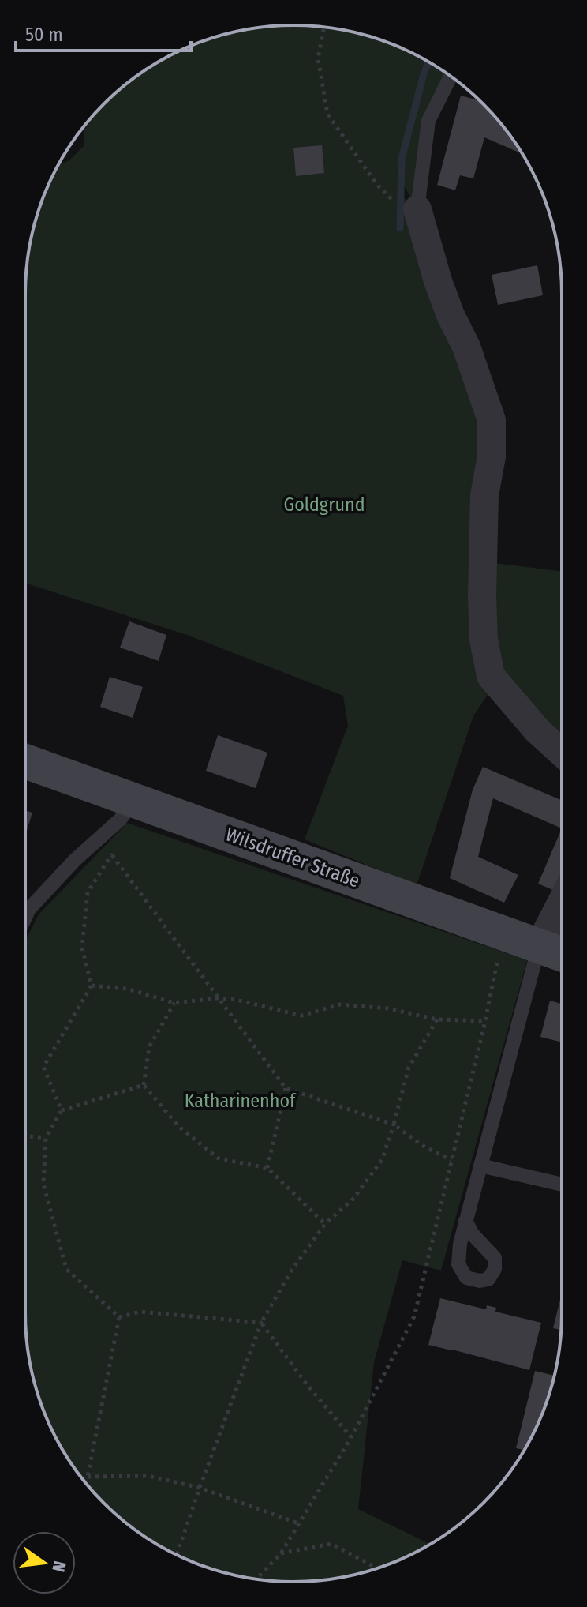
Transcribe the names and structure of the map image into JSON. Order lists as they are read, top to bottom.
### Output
{
  "streets": {
    "main road": ["Wilsdruffer Straße"]
  },
  "parks": ["Goldgrund", "Katharinenhof"],
  "scale_bar": "50 m",
  "north": "right"
}
